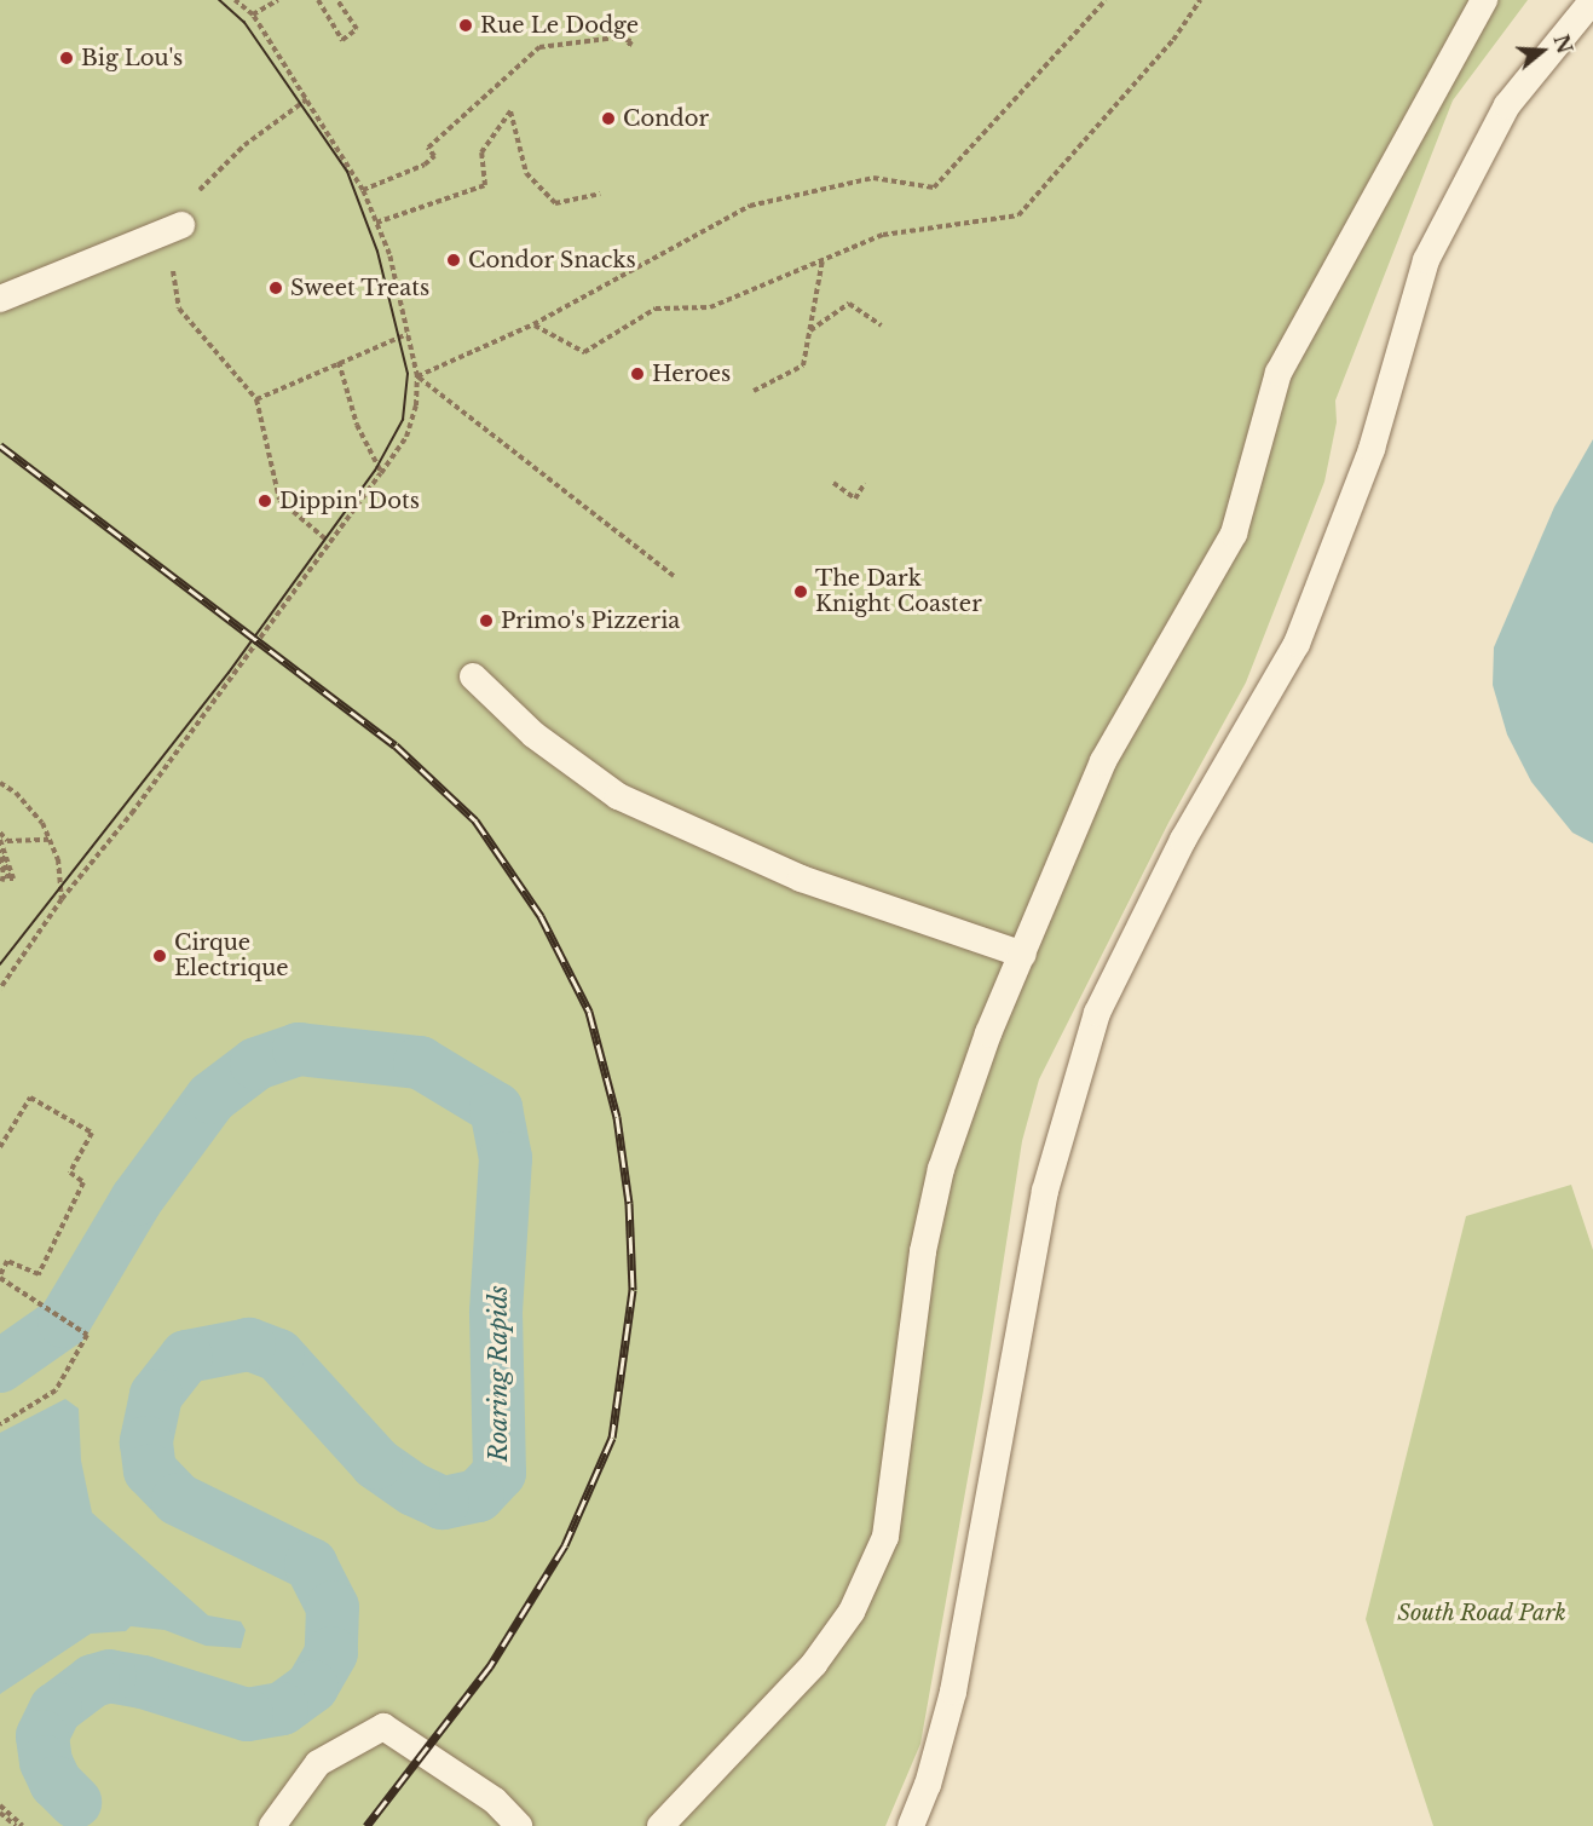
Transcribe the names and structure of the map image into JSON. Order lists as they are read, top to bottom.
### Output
{
  "water": ["Roaring Rapids"],
  "parks": ["South Road Park"],
  "places": [
    "Rue Le Dodge",
    "Big Lou's",
    "Condor",
    "Condor Snacks",
    "Sweet Treats",
    "Heroes",
    "Dippin' Dots",
    "The Dark Knight Coaster",
    "Primo's Pizzeria",
    "Cirque Electrique"
  ],
  "north": "right"
}
